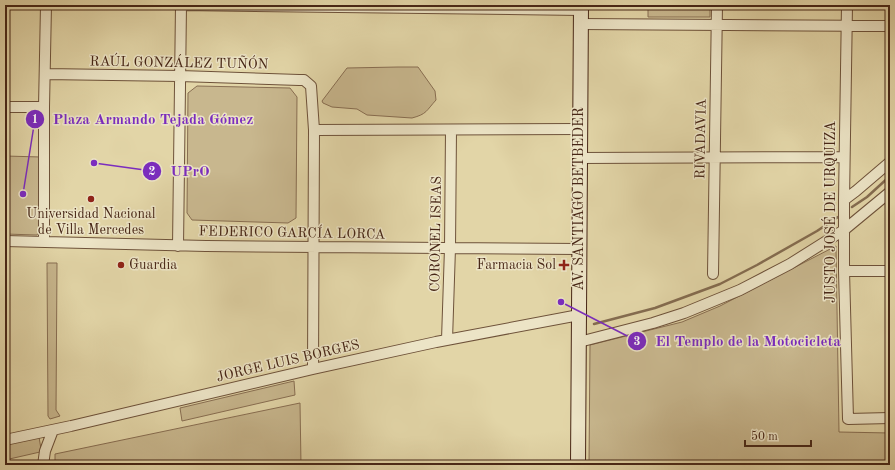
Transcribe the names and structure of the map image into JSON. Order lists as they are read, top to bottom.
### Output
{
  "streets": {
    "main road": ["AV. SANTIAGO BETBEDER"],
    "street": [
      "RAÚL GONZÁLEZ TUÑÓN",
      "RIVADAVIA",
      "JUSTO JOSÉ DE URQUIZA",
      "FEDERICO GARCÍA LORCA",
      "CORONEL ISEAS",
      "JORGE LUIS BORGES"
    ]
  },
  "crossings": [
    ["AV. SANTIAGO BETBEDER", "FEDERICO GARCÍA LORCA"],
    ["AV. SANTIAGO BETBEDER", "JORGE LUIS BORGES"],
    ["FEDERICO GARCÍA LORCA", "CORONEL ISEAS"],
    ["CORONEL ISEAS", "JORGE LUIS BORGES"]
  ],
  "places": {
    "other": [
      "UPrO",
      "Plaza Armando Tejada Gómez",
      "Universidad Nacional de Villa Mercedes",
      "Guardia",
      "El Templo de la Motocicleta"
    ],
    "health": ["Farmacia Sol"]
  },
  "scale_bar": "50 m"
}
